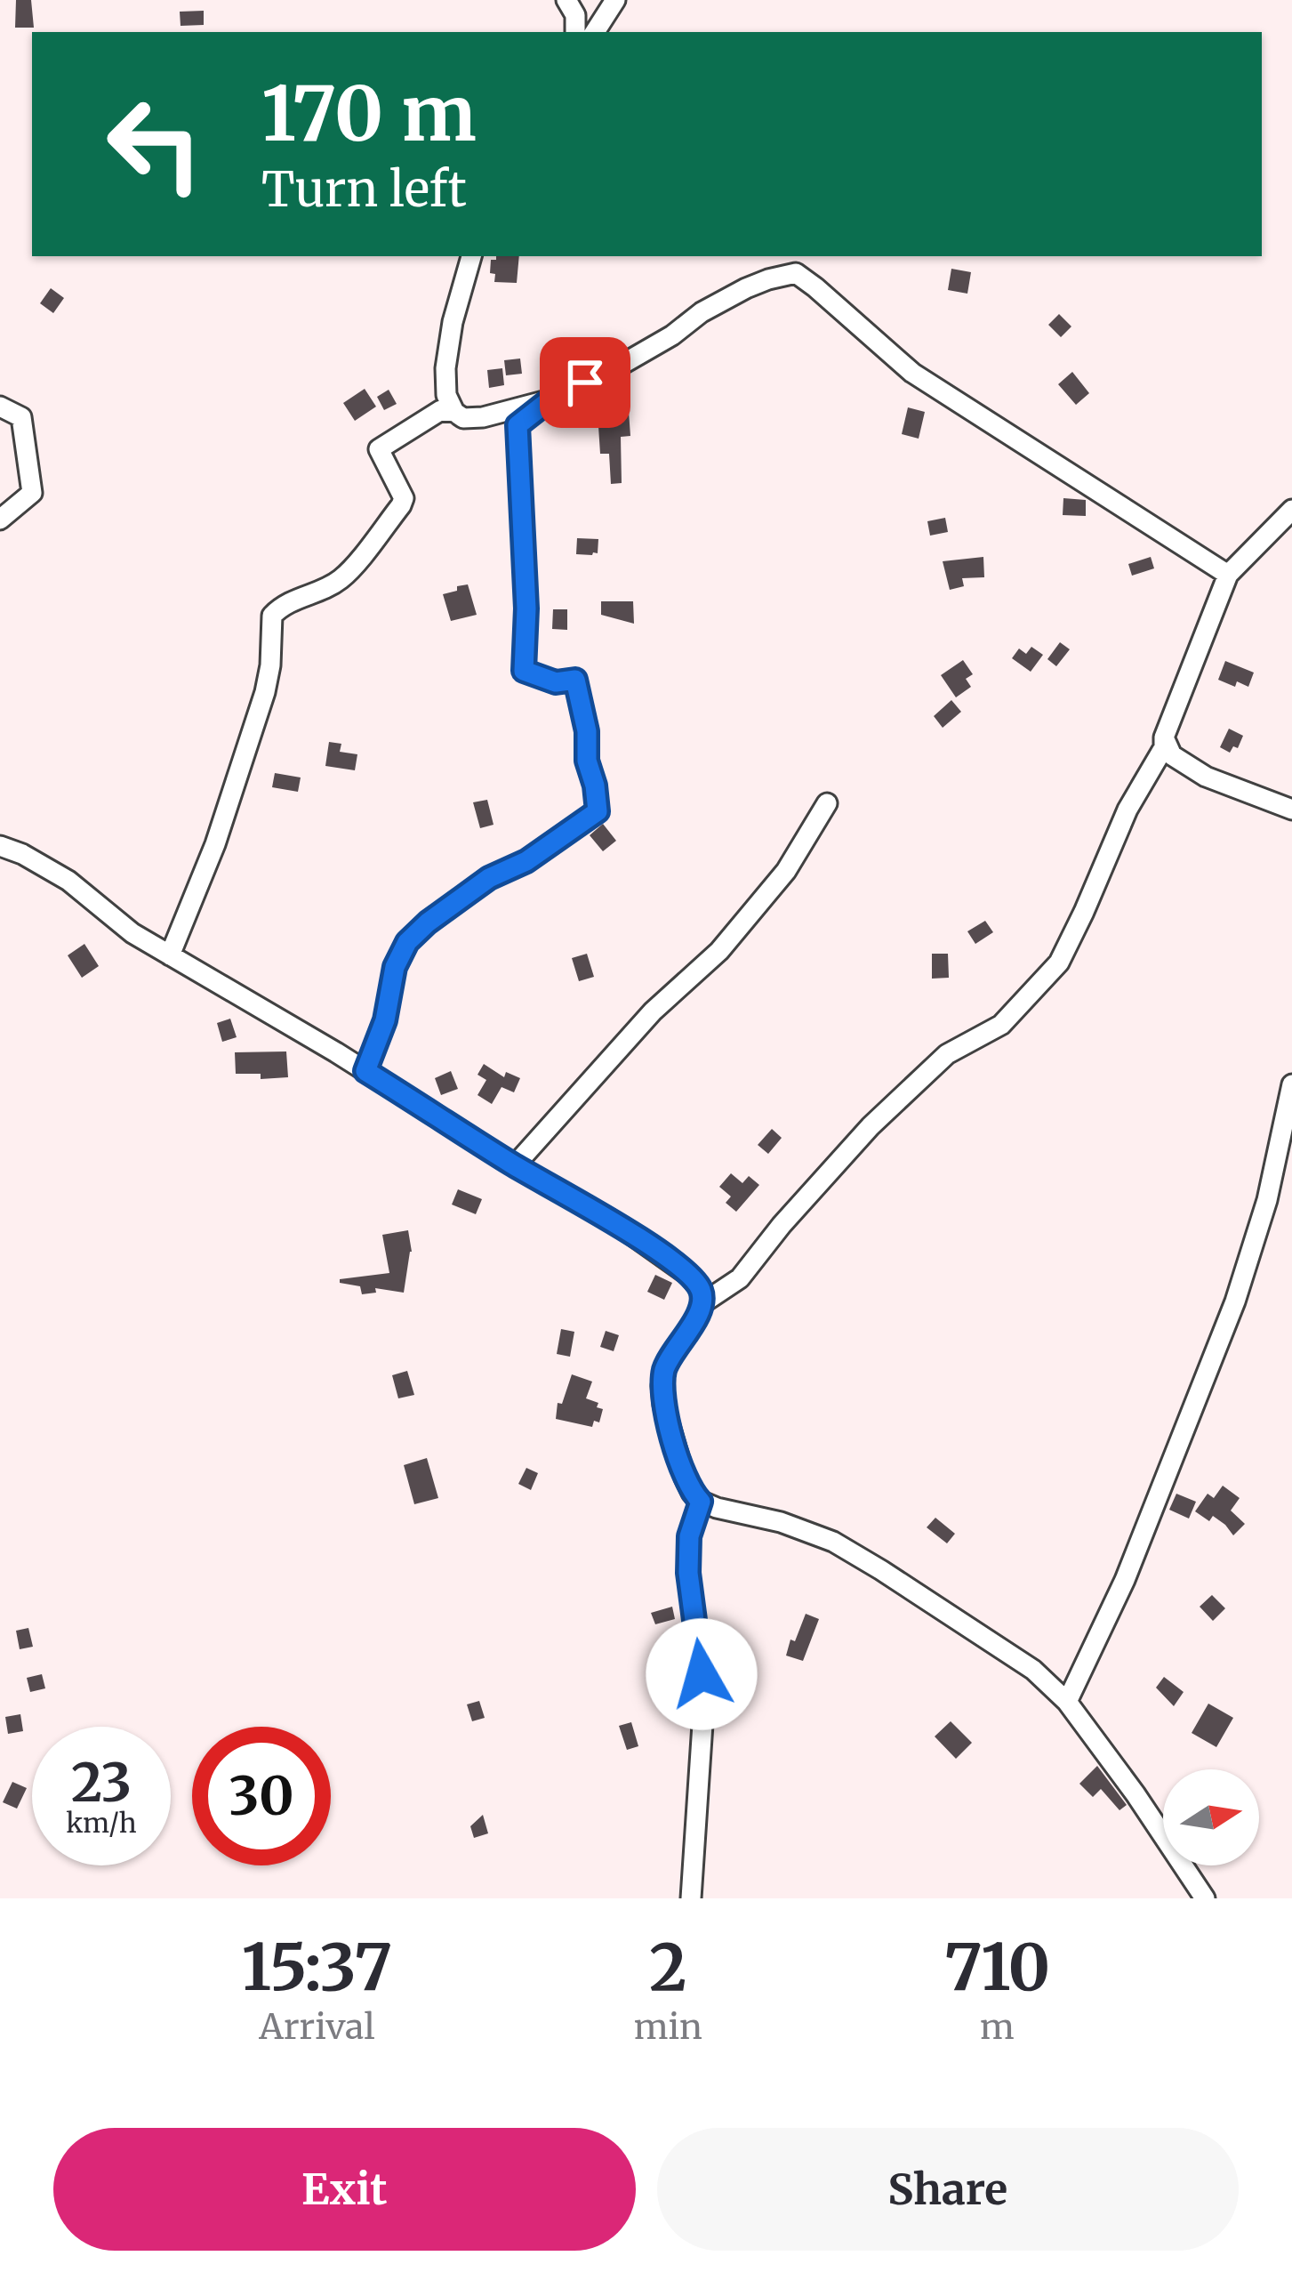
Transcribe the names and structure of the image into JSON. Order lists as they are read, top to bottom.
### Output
{
  "north": "right",
  "page": {
    "turn": ["170 m", "Turn left"],
    "speed": "23 km/h",
    "limit": "30",
    "eta": [
      "15:37",
      "Arrival",
      "2",
      "min",
      "710",
      "m"
    ],
    "buttons": ["Exit", "Share"]
  }
}
